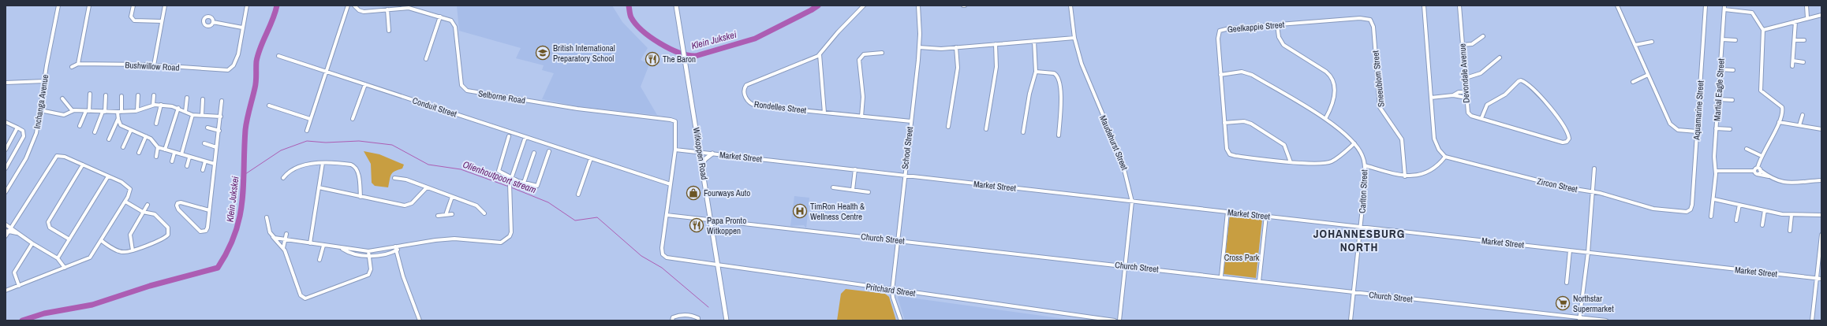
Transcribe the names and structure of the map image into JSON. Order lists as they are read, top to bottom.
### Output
{
  "streets": {
    "main road": ["Witkoppen Road"],
    "street": [
      "Geelkappie Street",
      "Bushwillow Road",
      "Devondale Avenue",
      "Sneeublom Street",
      "Martial Eagle Street",
      "Selborne Road",
      "Inchanga Avenue",
      "Conduit Street",
      "Rondelles Street",
      "Aquamarine Street",
      "Maudehurst Street",
      "School Street",
      "Market Street",
      "Zircon Street",
      "Carlton Street",
      "Church Street",
      "Pritchard Street"
    ]
  },
  "crossings": [
    ["Geelkappie Street", "Sneeublom Street"],
    ["Geelkappie Street", "Carlton Street"],
    ["Selborne Road", "Market Street"],
    ["Rondelles Street", "School Street"],
    ["Aquamarine Street", "Zircon Street"],
    ["Maudehurst Street", "Market Street"],
    ["Maudehurst Street", "Church Street"],
    ["School Street", "Market Street"],
    ["School Street", "Church Street"],
    ["School Street", "Pritchard Street"],
    ["Witkoppen Road", "Market Street"],
    ["Witkoppen Road", "Church Street"],
    ["Witkoppen Road", "Pritchard Street"],
    ["Market Street", "Carlton Street"],
    ["Carlton Street", "Church Street"],
    ["Church Street", "Pritchard Street"]
  ],
  "districts": ["JOHANNESBURG NORTH"],
  "water": ["Klein Jukskei", "Olienhoutpoort stream"],
  "parks": ["Cross Park"],
  "places": {
    "school or university": ["British International Preparatory School"],
    "restaurant": ["The Baron", "Papa Pronto Witkoppen"],
    "shop": ["Fourways Auto"],
    "hospital": ["TimRon Health & Wellness Centre"],
    "supermarket": ["Northstar Supermarket"]
  }
}
